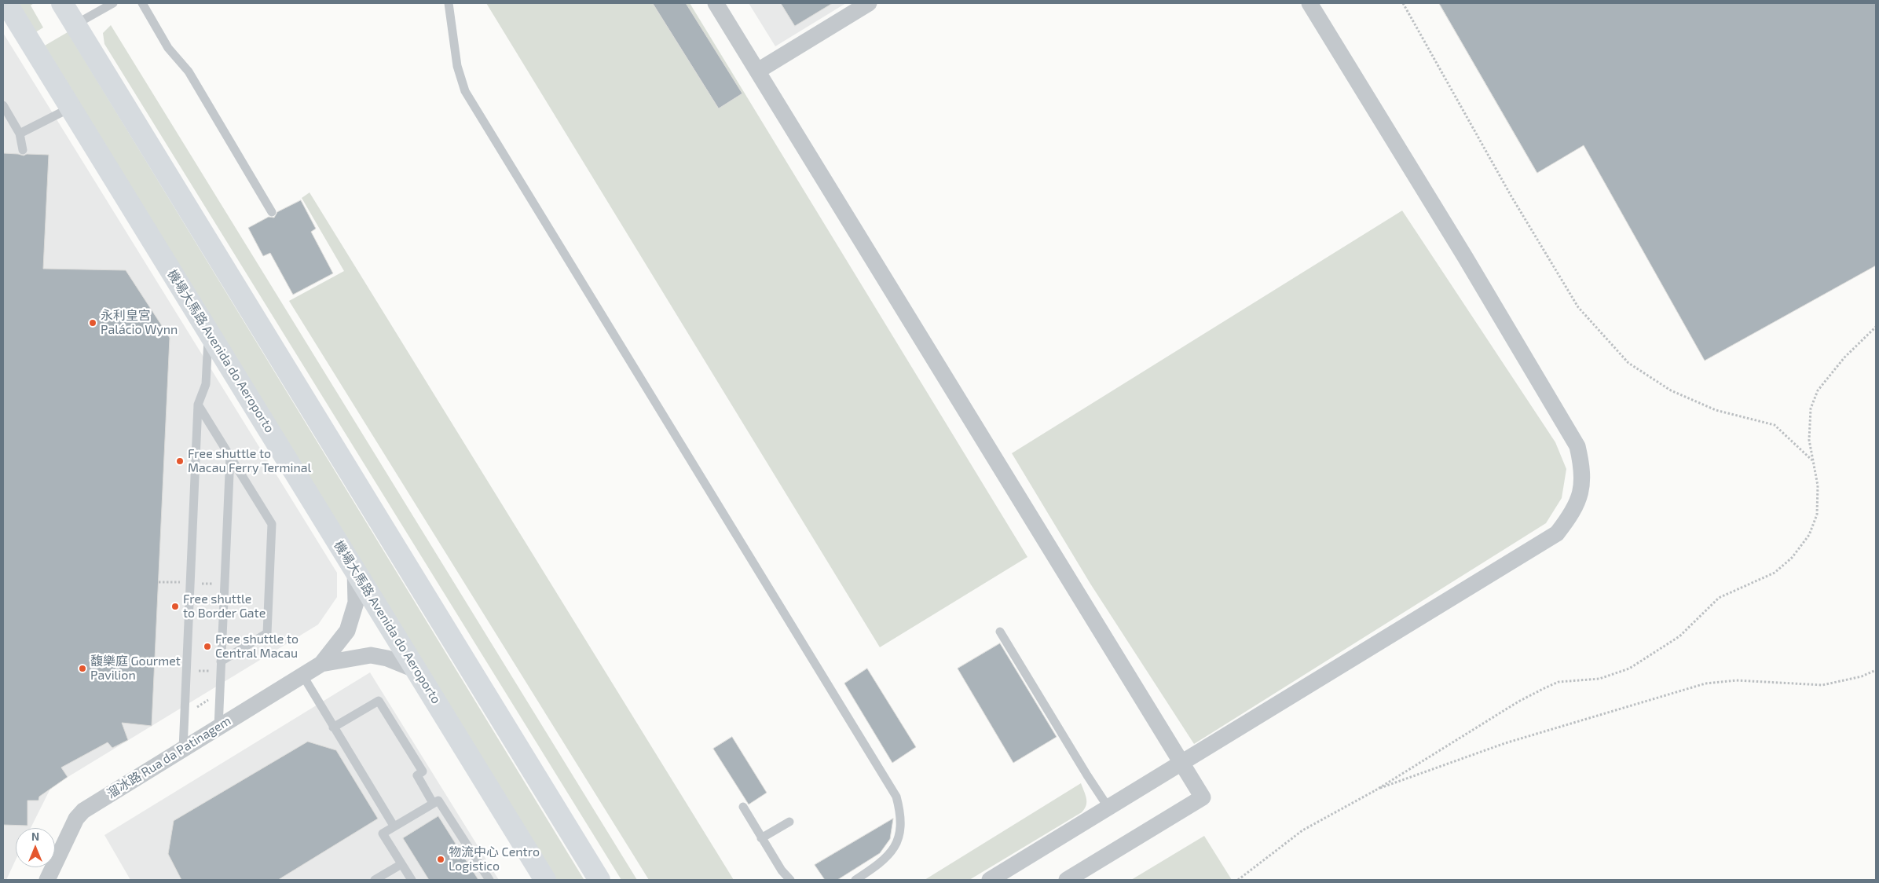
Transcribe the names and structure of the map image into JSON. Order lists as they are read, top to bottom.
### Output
{
  "streets": {
    "main road": ["機場大馬路 Avenida do Aeroporto"],
    "street": ["溜冰路 Rua da Patinagem"]
  },
  "crossings": [
    ["機場大馬路 Avenida do Aeroporto", "溜冰路 Rua da Patinagem"]
  ],
  "places": [
    "永利皇宮 Palácio Wynn",
    "Free shuttle to Macau Ferry Terminal",
    "Free shuttle to Border Gate",
    "Free shuttle to Central Macau",
    "馥樂庭 Gourmet Pavilion",
    "物流中心 Centro Logistico"
  ],
  "north": "top"
}
